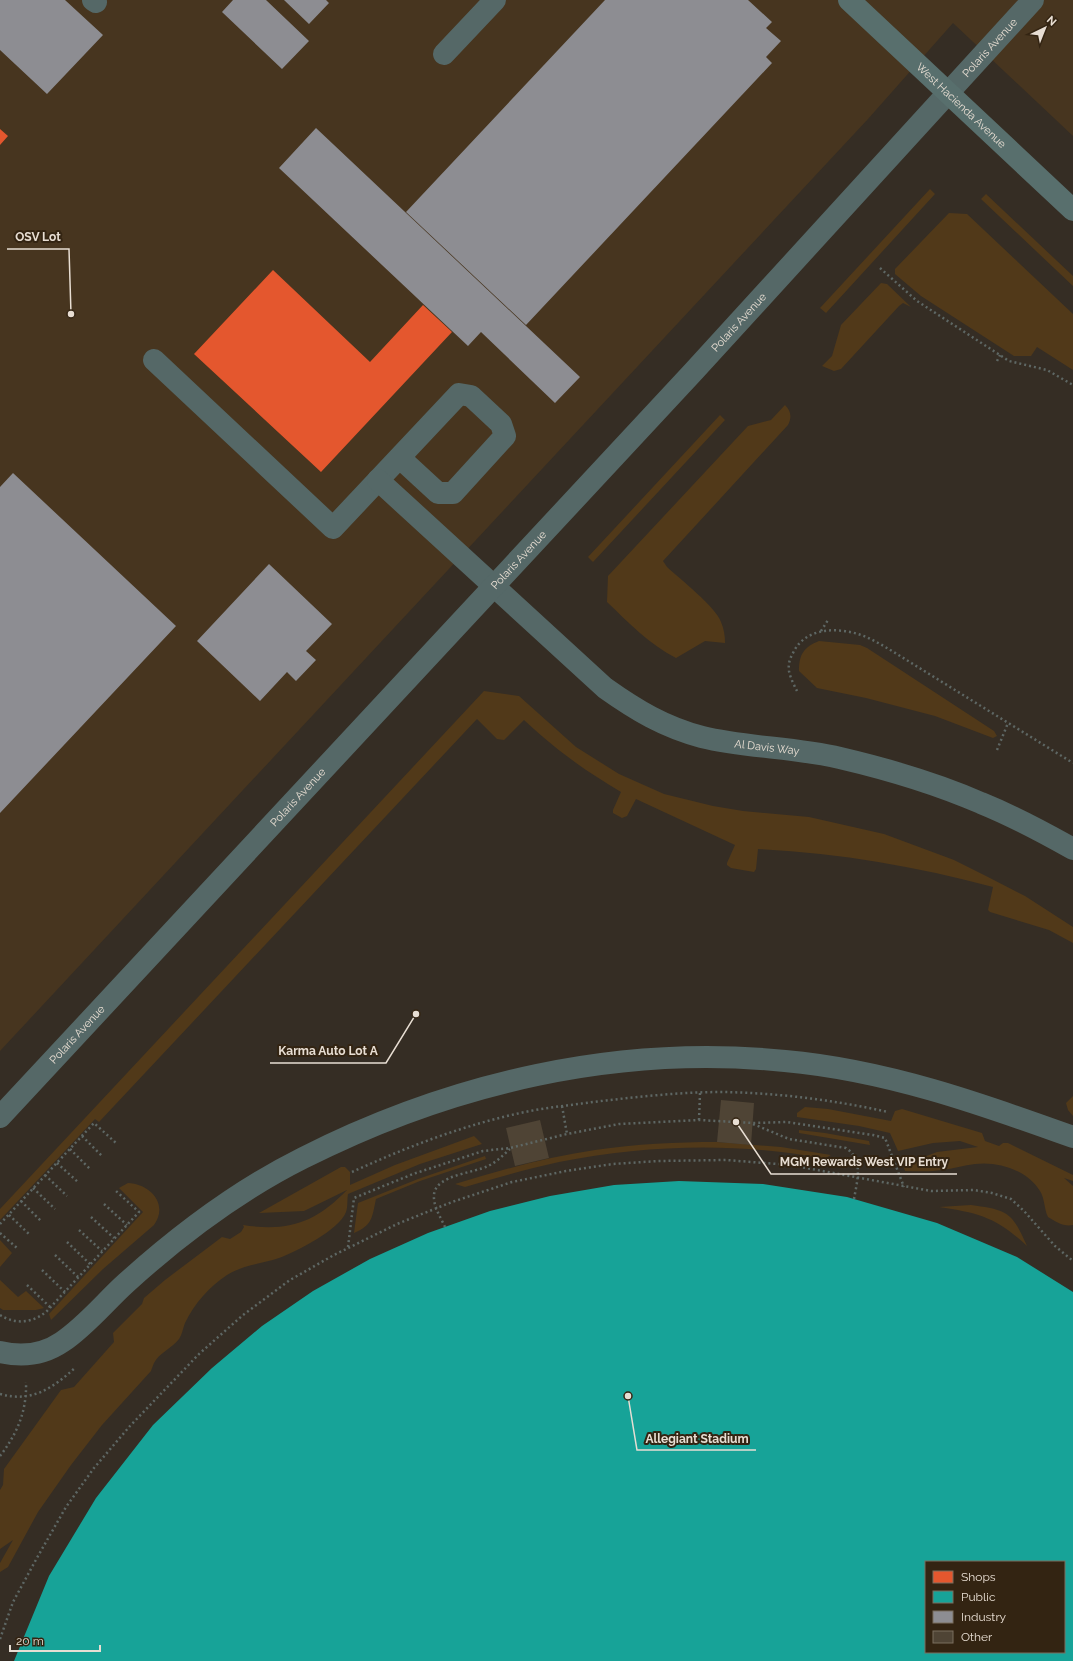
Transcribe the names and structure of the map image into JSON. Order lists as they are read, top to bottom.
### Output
{
  "streets": {
    "main road": ["West Hacienda Avenue"],
    "street": ["Polaris Avenue", "Al Davis Way"]
  },
  "crossings": [
    ["Polaris Avenue", "West Hacienda Avenue"],
    ["Polaris Avenue", "Al Davis Way"]
  ],
  "places": [
    "OSV Lot",
    "Karma Auto Lot A",
    "MGM Rewards West VIP Entry",
    "Allegiant Stadium"
  ],
  "legend": [
    "Shops",
    "Public",
    "Industry",
    "Other"
  ],
  "scale_bar": "20 m",
  "north": "top right"
}
